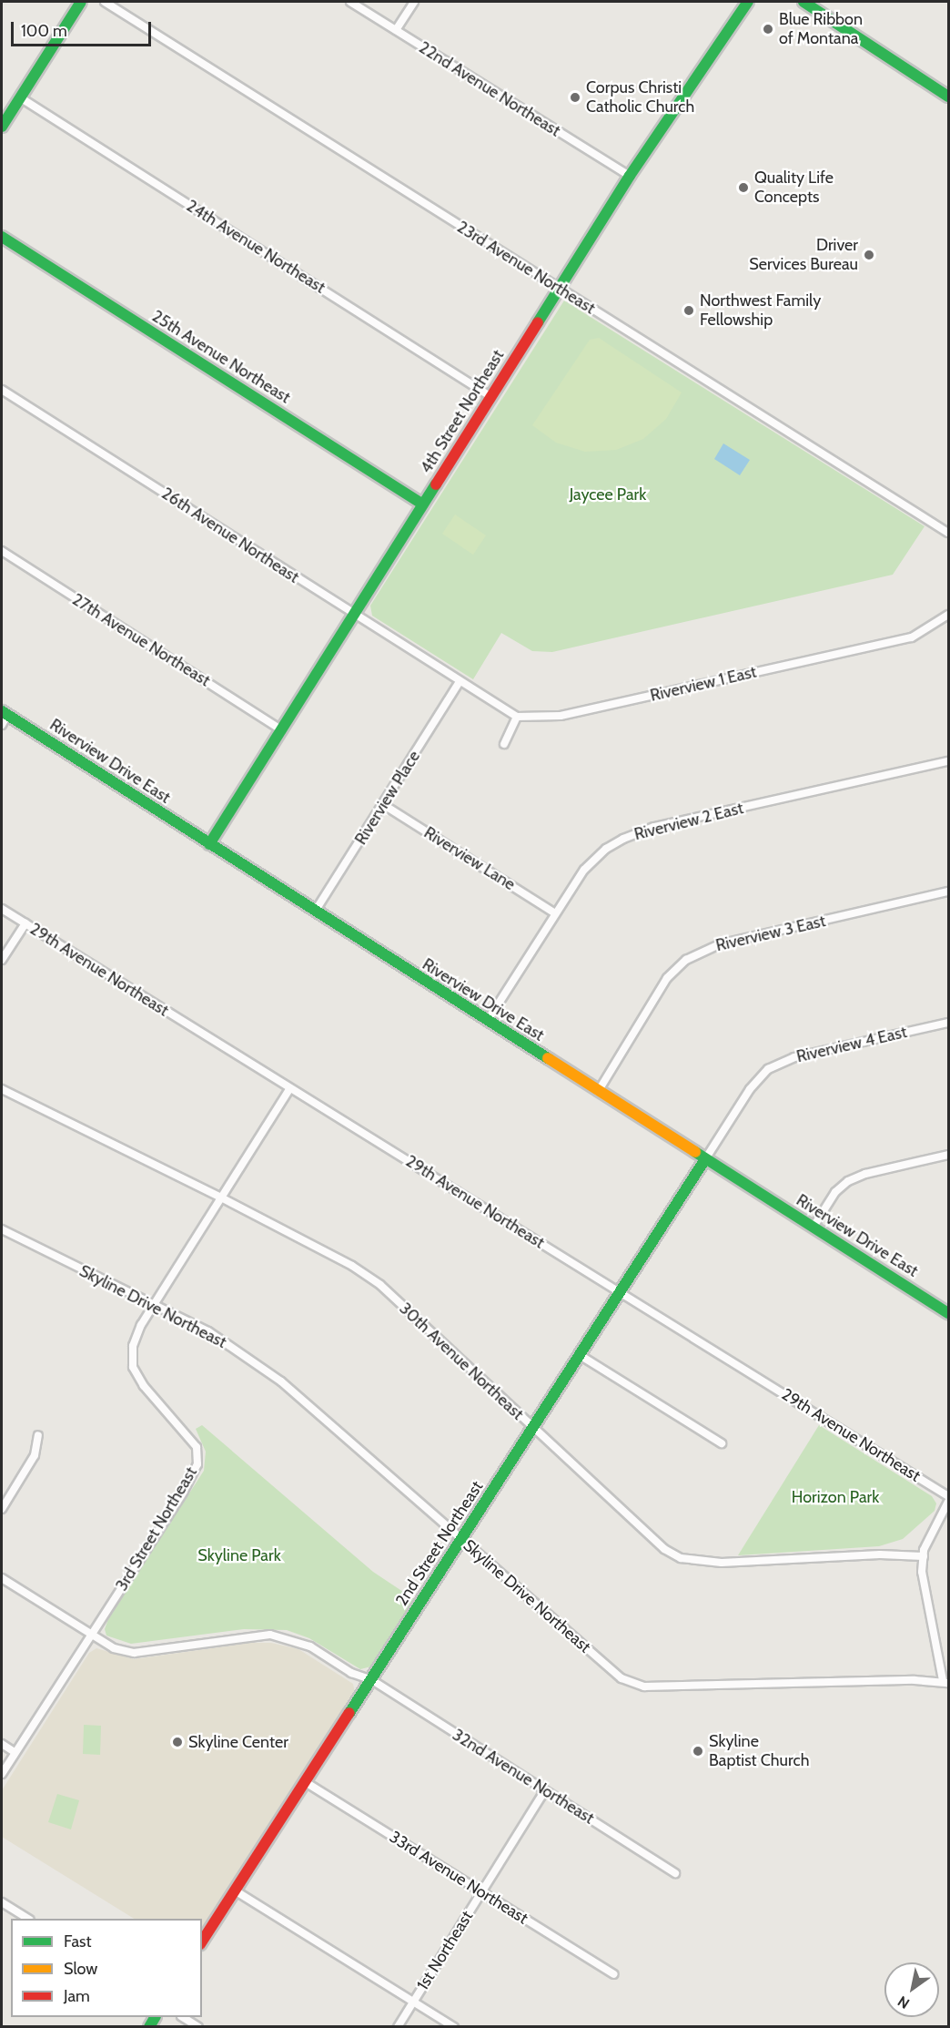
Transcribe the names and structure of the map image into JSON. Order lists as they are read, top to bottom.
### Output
{
  "streets": {
    "street": [
      "22nd Avenue Northeast",
      "24th Avenue Northeast",
      "23rd Avenue Northeast",
      "25th Avenue Northeast",
      "4th Street Northeast",
      "26th Avenue Northeast",
      "27th Avenue Northeast",
      "Riverview 1 East",
      "Riverview Drive East",
      "Riverview Place",
      "Riverview 2 East",
      "Riverview Lane",
      "Riverview 3 East",
      "29th Avenue Northeast",
      "Riverview 4 East",
      "Skyline Drive Northeast",
      "30th Avenue Northeast",
      "3rd Street Northeast",
      "2nd Street Northeast",
      "32nd Avenue Northeast",
      "33rd Avenue Northeast",
      "1st Northeast"
    ]
  },
  "crossings": [
    ["22nd Avenue Northeast", "4th Street Northeast"],
    ["24th Avenue Northeast", "4th Street Northeast"],
    ["23rd Avenue Northeast", "4th Street Northeast"],
    ["25th Avenue Northeast", "4th Street Northeast"],
    ["4th Street Northeast", "26th Avenue Northeast"],
    ["4th Street Northeast", "27th Avenue Northeast"],
    ["4th Street Northeast", "Riverview Drive East"],
    ["26th Avenue Northeast", "Riverview Place"],
    ["Riverview Drive East", "Riverview Place"],
    ["Riverview Drive East", "Riverview 2 East"],
    ["Riverview Drive East", "Riverview 3 East"],
    ["Riverview Drive East", "Riverview 4 East"],
    ["Riverview Drive East", "2nd Street Northeast"],
    ["Riverview Place", "Riverview Lane"],
    ["Riverview 2 East", "Riverview Lane"],
    ["29th Avenue Northeast", "3rd Street Northeast"],
    ["29th Avenue Northeast", "2nd Street Northeast"],
    ["Riverview 4 East", "2nd Street Northeast"],
    ["Skyline Drive Northeast", "3rd Street Northeast"],
    ["Skyline Drive Northeast", "2nd Street Northeast"],
    ["30th Avenue Northeast", "3rd Street Northeast"],
    ["30th Avenue Northeast", "2nd Street Northeast"],
    ["2nd Street Northeast", "32nd Avenue Northeast"],
    ["2nd Street Northeast", "33rd Avenue Northeast"],
    ["32nd Avenue Northeast", "1st Northeast"],
    ["33rd Avenue Northeast", "1st Northeast"]
  ],
  "parks": ["Jaycee Park", "Horizon Park", "Skyline Park"],
  "places": [
    "Blue Ribbon of Montana",
    "Corpus Christi Catholic Church",
    "Quality Life Concepts",
    "Driver Services Bureau",
    "Northwest Family Fellowship",
    "Skyline Center",
    "Skyline Baptist Church"
  ],
  "legend": ["Fast", "Slow", "Jam"],
  "scale_bar": "100 m",
  "north": "bottom left"
}
